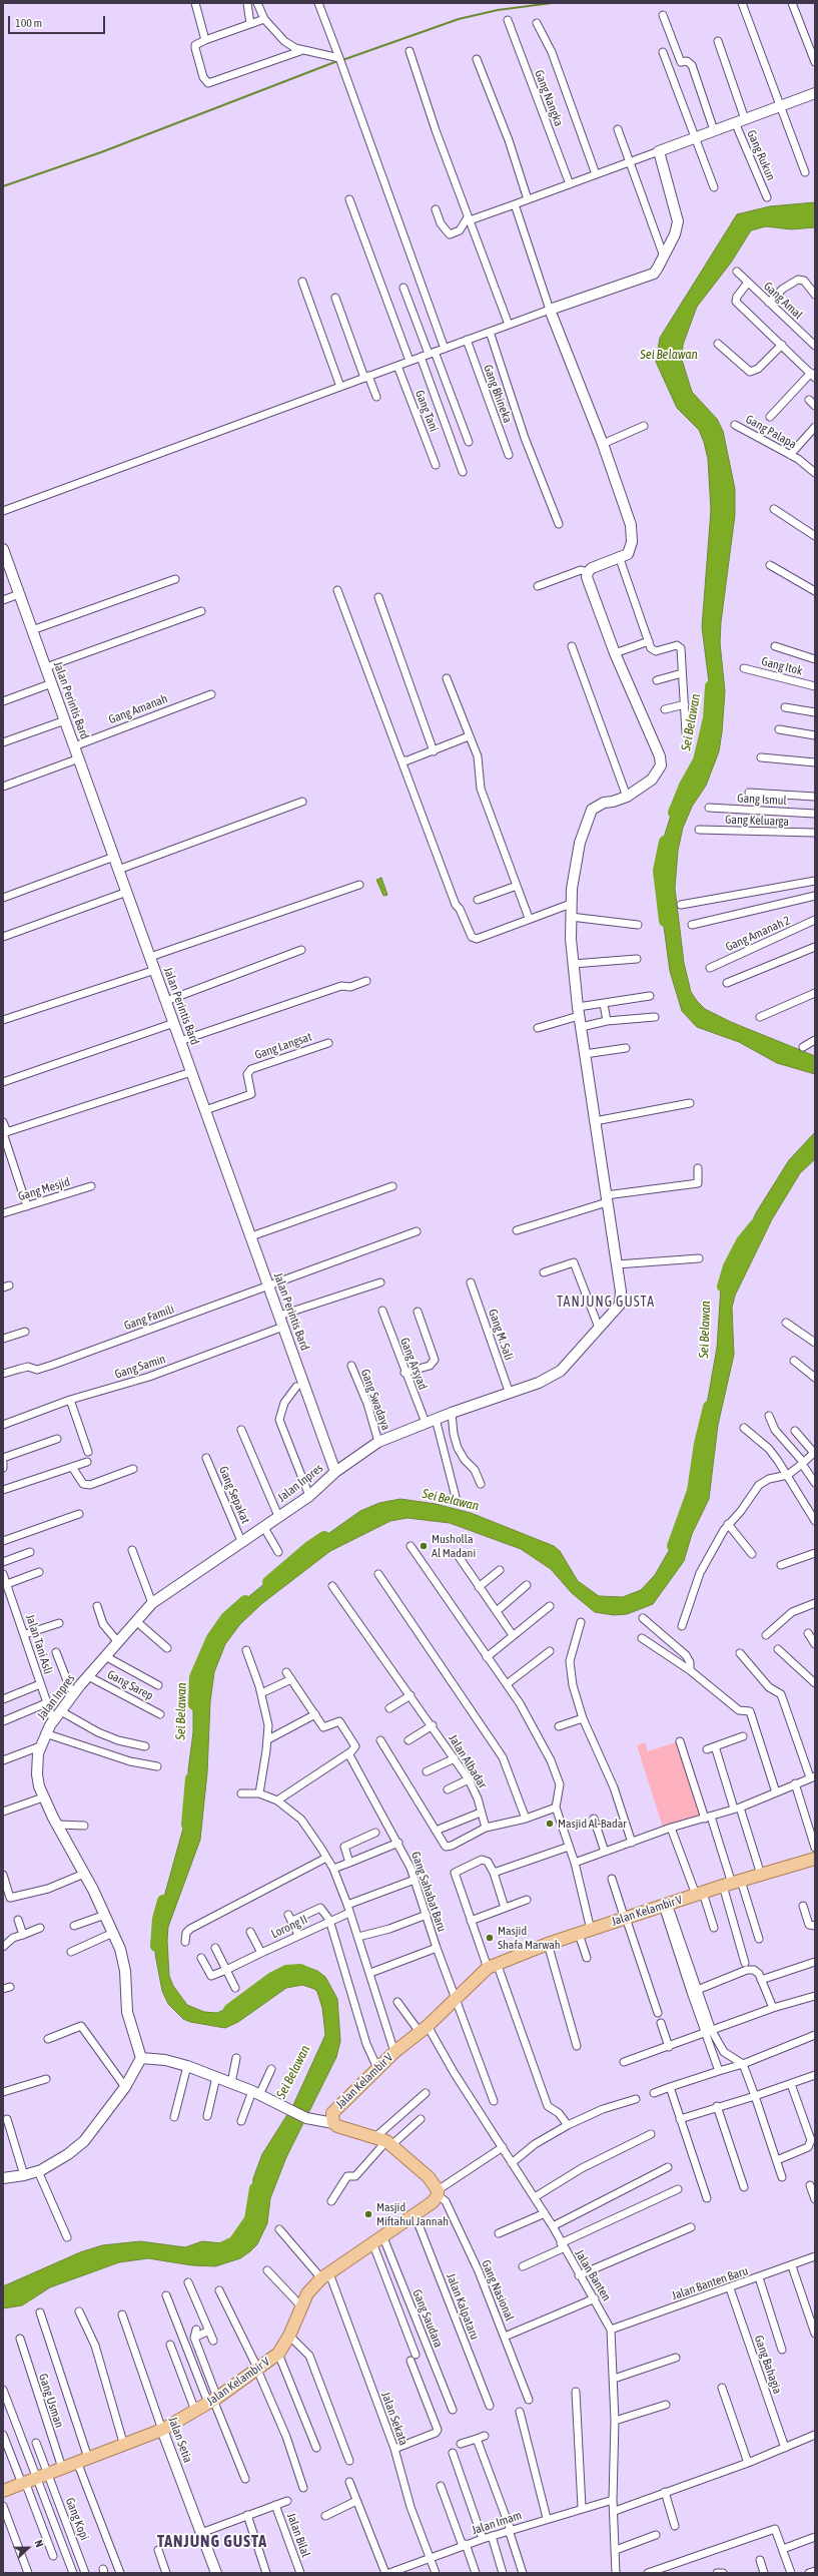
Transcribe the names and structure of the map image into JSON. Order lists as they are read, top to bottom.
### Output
{
  "streets": {
    "main road": ["Jalan Kelambir V"],
    "street": [
      "Gang Nangka",
      "Gang Rukun",
      "Gang Amal",
      "Gang Bhineka",
      "Gang Tani",
      "Gang Palapa",
      "Gang Itok",
      "Jalan Perintis Bard",
      "Gang Amanah",
      "Gang Ismul",
      "Gang Keluarga",
      "Gang Amanah 2",
      "Gang Langsat",
      "Gang Mesjid",
      "Gang Famili",
      "Gang M. Sali",
      "Gang Arsyad",
      "Gang Samin",
      "Gang Swadaya",
      "Jalan Inpres",
      "Gang Sepakat",
      "Jalan Tani Asli",
      "Gang Sarep",
      "Jalan Albadar",
      "Gang Sahabat Baru",
      "Lorong II",
      "Jalan Banten",
      "Jalan Banten Baru",
      "Gang Nasional",
      "Jalan Kalpataru",
      "Gang Saudara",
      "Gang Bahagia",
      "Gang Usman",
      "Jalan Sekata",
      "Jalan Setia",
      "Gang Kopi",
      "Jalan Imam",
      "Jalan Bilal"
    ]
  },
  "crossings": [
    ["Jalan Perintis Bard", "Gang Amanah"],
    ["Jalan Perintis Bard", "Gang Langsat"],
    ["Jalan Perintis Bard", "Gang Famili"],
    ["Jalan Perintis Bard", "Gang Samin"],
    ["Jalan Perintis Bard", "Jalan Inpres"],
    ["Gang M. Sali", "Jalan Inpres"],
    ["Gang Arsyad", "Jalan Inpres"],
    ["Gang Swadaya", "Jalan Inpres"],
    ["Jalan Inpres", "Gang Sepakat"],
    ["Jalan Inpres", "Jalan Tani Asli"],
    ["Jalan Inpres", "Gang Sarep"],
    ["Gang Sahabat Baru", "Jalan Kelambir V"],
    ["Jalan Kelambir V", "Jalan Banten"],
    ["Jalan Kelambir V", "Gang Nasional"],
    ["Jalan Kelambir V", "Jalan Kalpataru"],
    ["Jalan Kelambir V", "Gang Saudara"],
    ["Jalan Kelambir V", "Gang Usman"],
    ["Jalan Kelambir V", "Jalan Sekata"],
    ["Jalan Kelambir V", "Jalan Setia"],
    ["Jalan Kelambir V", "Gang Kopi"],
    ["Jalan Banten", "Jalan Banten Baru"],
    ["Jalan Banten", "Jalan Imam"],
    ["Jalan Banten Baru", "Gang Bahagia"],
    ["Jalan Sekata", "Jalan Imam"]
  ],
  "districts": ["TANJUNG GUSTA", "TANJUNG GUSTA"],
  "water": ["Sei Belawan"],
  "places": [
    "Musholla Al Madani",
    "Masjid Al-Badar",
    "Masjid Shafa Marwah",
    "Masjid Miftahul Jannah"
  ],
  "scale_bar": "100 m",
  "north": "right"
}
